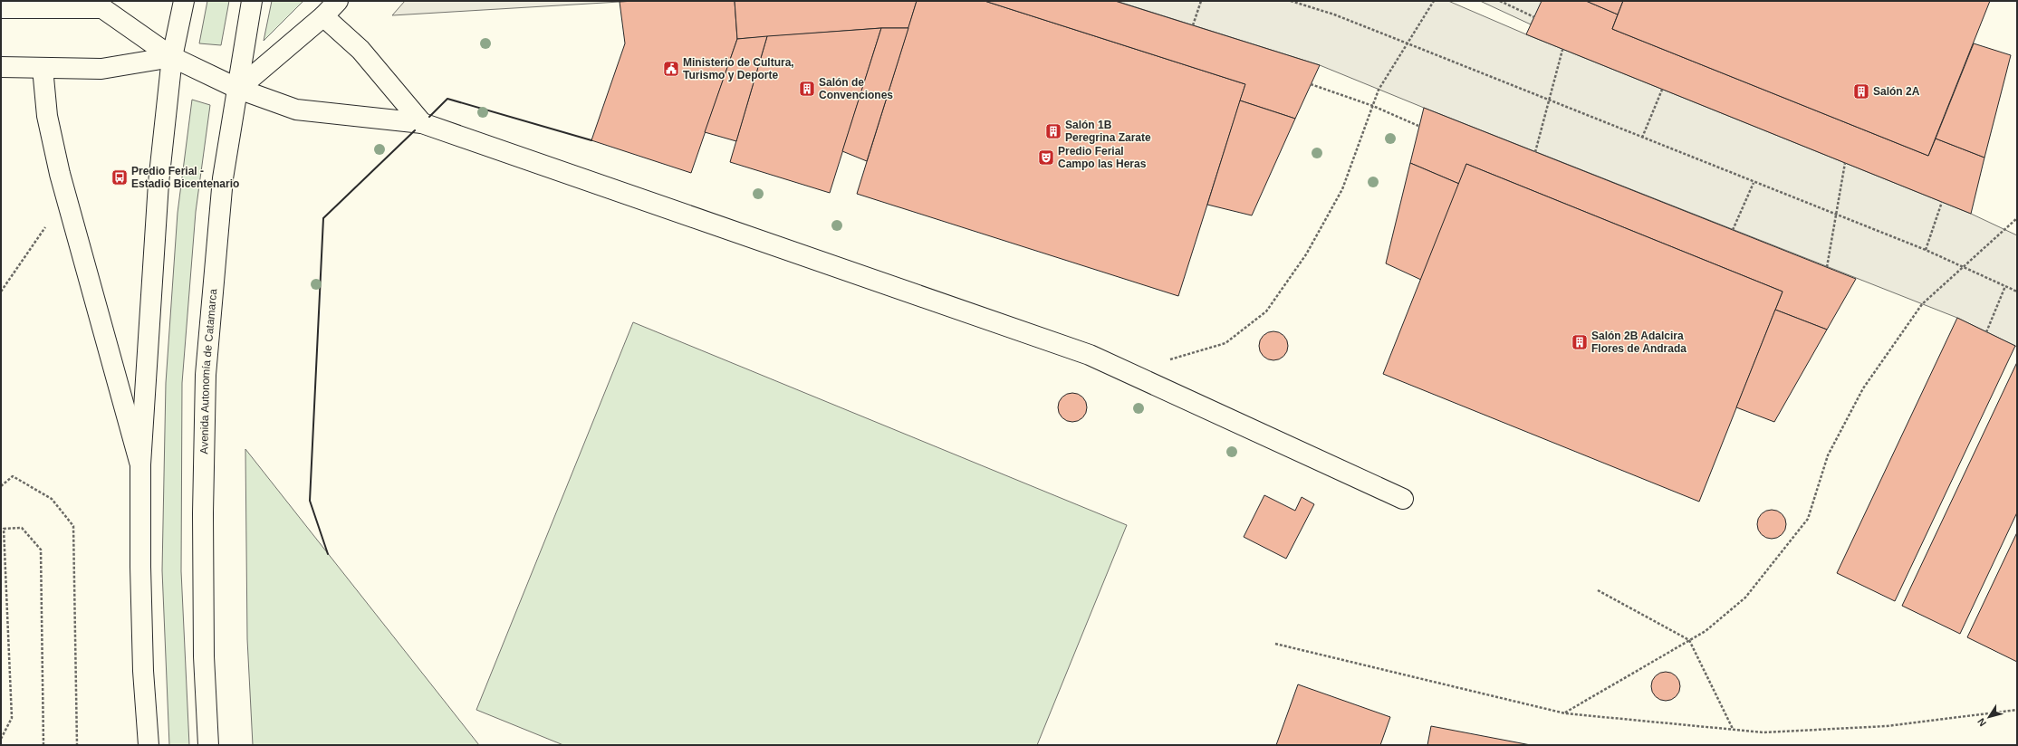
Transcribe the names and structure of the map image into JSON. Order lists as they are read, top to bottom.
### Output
{
  "streets": {
    "main road": ["Avenida Autonomía de Catamarca"]
  },
  "places": {
    "public building": ["Ministerio de Cultura, Turismo y Deporte"],
    "building": [
      "Salón de Convenciones",
      "Salón 2A",
      "Salón 1B Peregrina Zarate",
      "Salón 2B Adalcira Flores de Andrada"
    ],
    "theatre": ["Predio Ferial Campo las Heras"],
    "bus stop": ["Predio Ferial - Estadio Bicentenario"]
  },
  "north": "bottom left"
}
